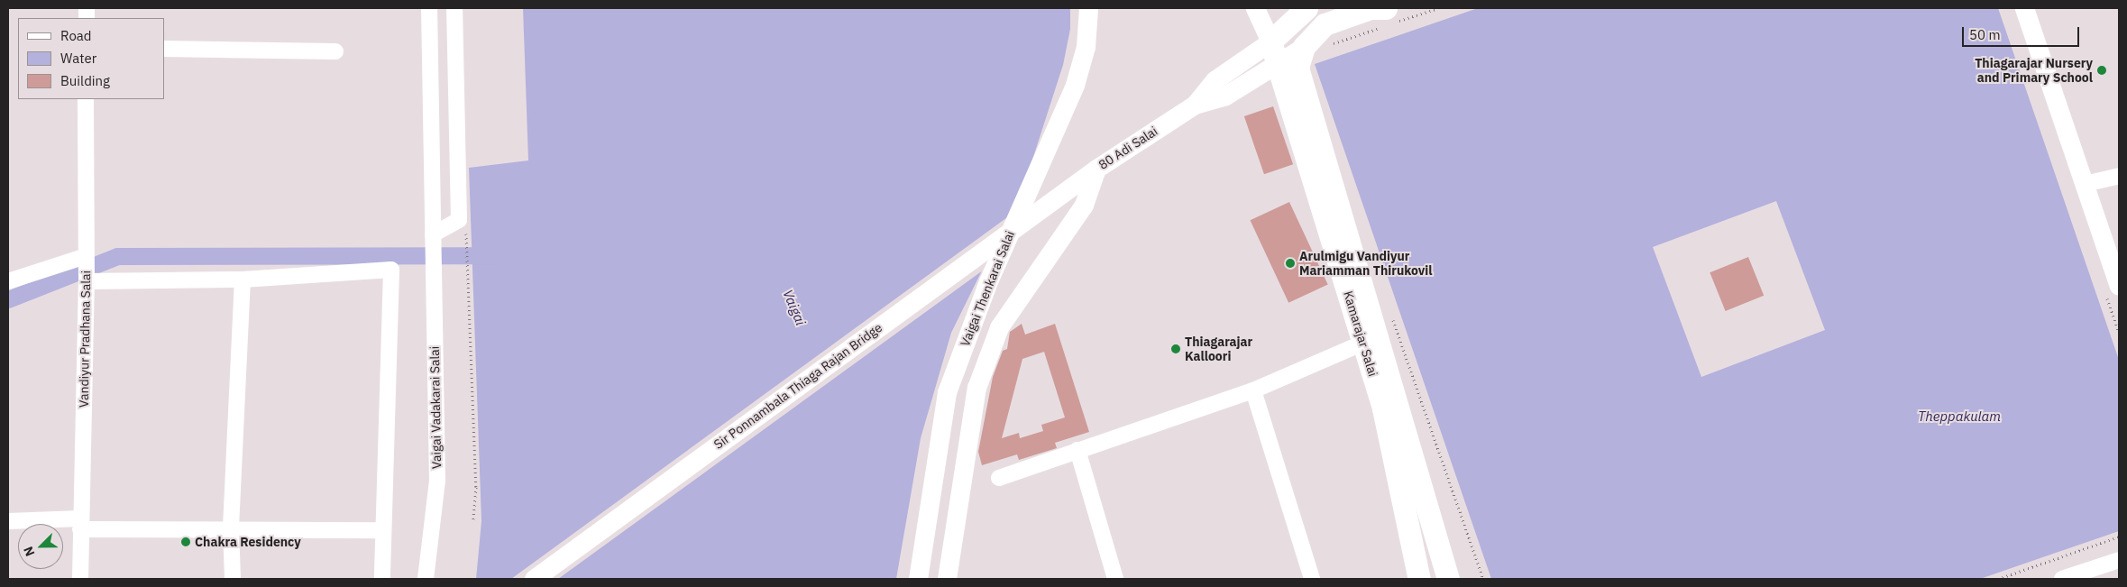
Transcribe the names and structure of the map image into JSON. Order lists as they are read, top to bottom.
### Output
{
  "streets": {
    "highway": ["Kamarajar Salai"],
    "main road": ["80 Adi Salai", "Vaigai Thenkarai Salai", "Sir Ponnambala Thiaga Rajan Bridge"],
    "street": ["Vandiyur Pradhana Salai", "Vaigai Vadakarai Salai"]
  },
  "crossings": [
    ["80 Adi Salai", "Vaigai Thenkarai Salai"],
    ["80 Adi Salai", "Kamarajar Salai"],
    ["80 Adi Salai", "Sir Ponnambala Thiaga Rajan Bridge"]
  ],
  "water": ["Vaigai", "Theppakulam"],
  "places": [
    "Thiagarajar Nursery and Primary School",
    "Arulmigu Vandiyur Mariamman Thirukovil",
    "Thiagarajar Kalloori",
    "Chakra Residency"
  ],
  "legend": ["Road", "Water", "Building"],
  "scale_bar": "50 m",
  "north": "bottom left"
}
